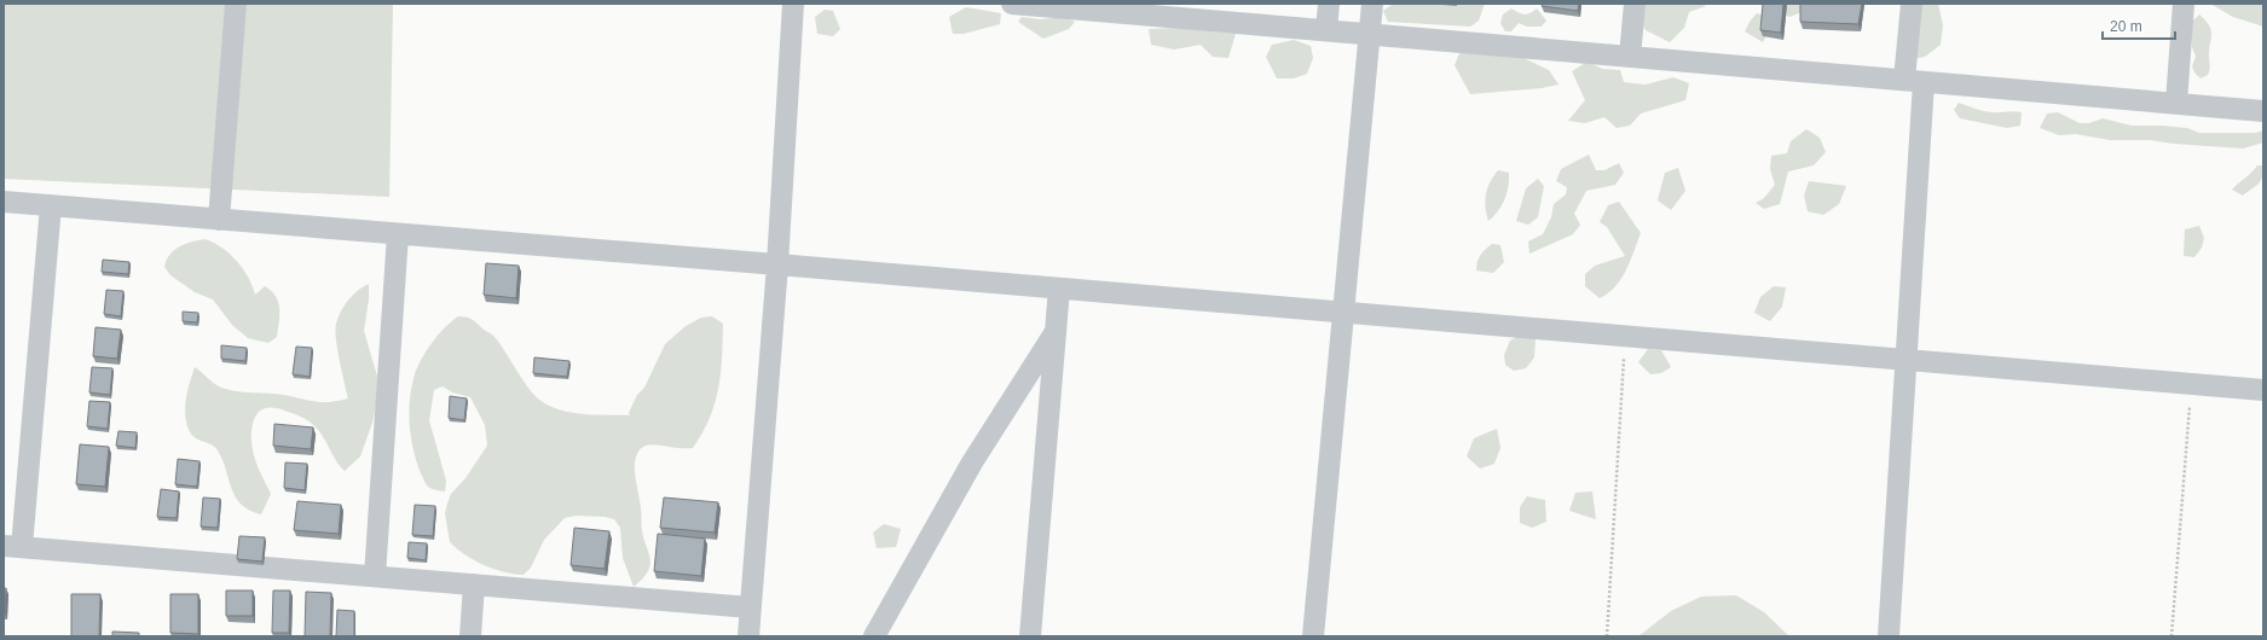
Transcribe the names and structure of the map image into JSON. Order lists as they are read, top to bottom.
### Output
{
  "scale_bar": "20 m"
}
